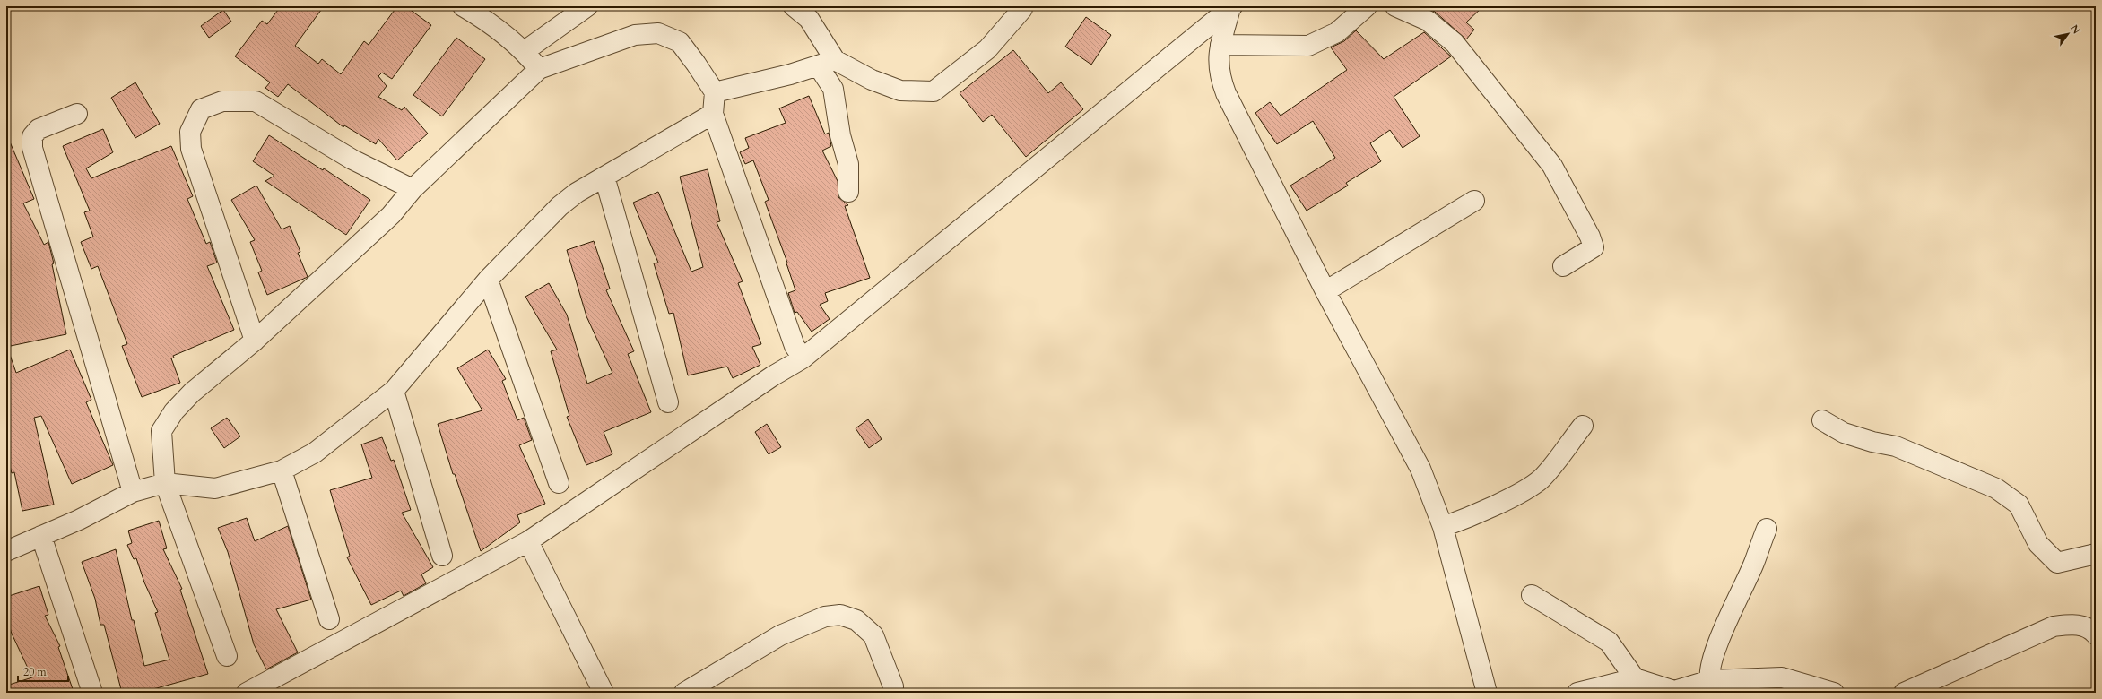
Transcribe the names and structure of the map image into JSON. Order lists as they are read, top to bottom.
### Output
{
  "scale_bar": "20 m",
  "north": "top right"
}
